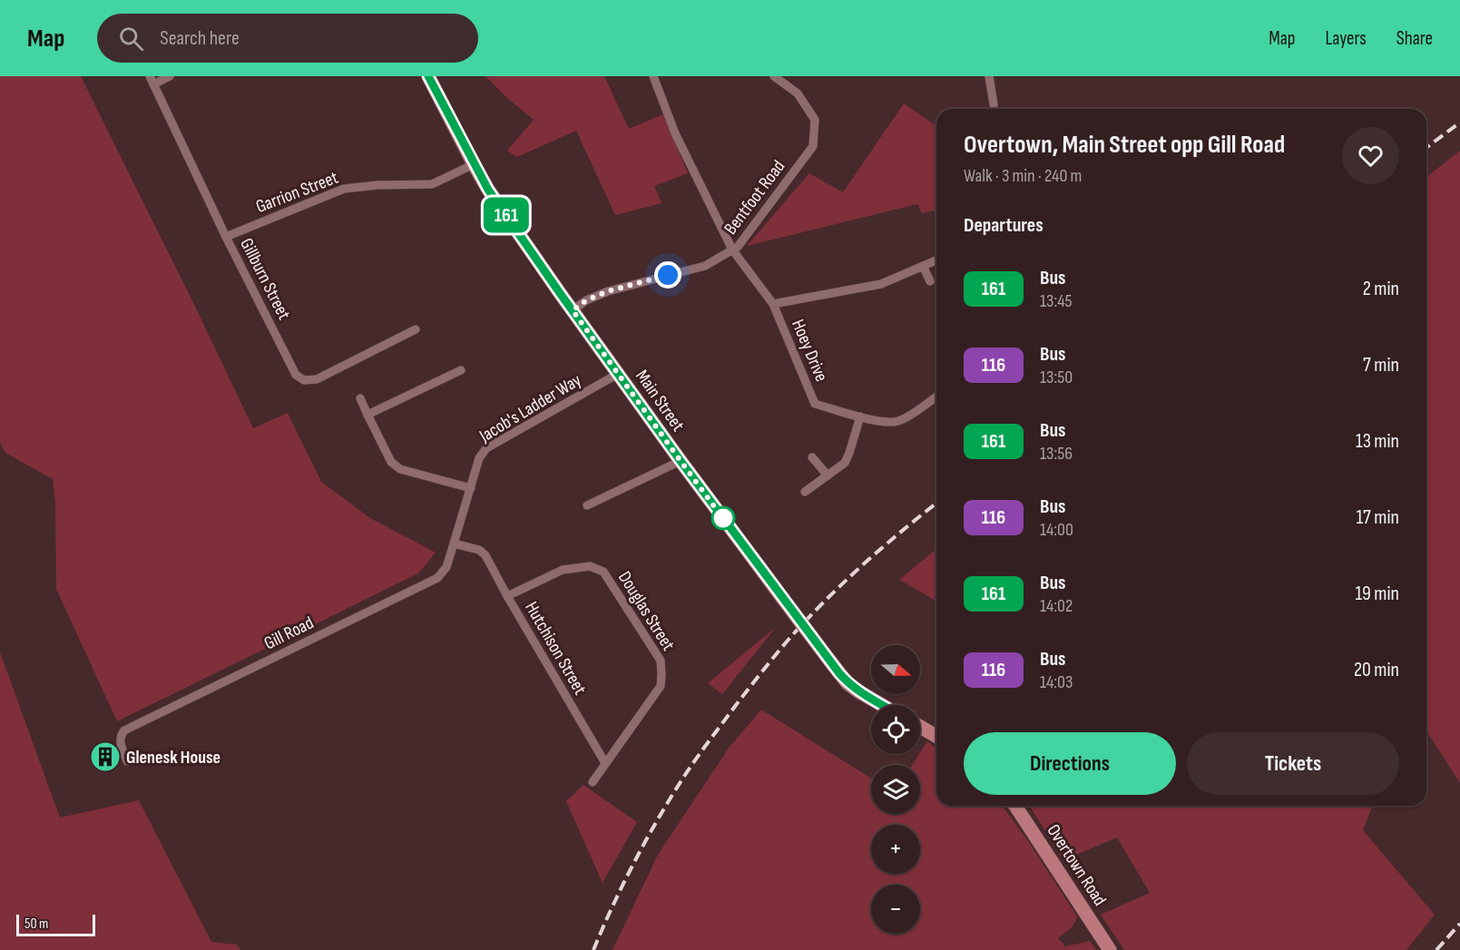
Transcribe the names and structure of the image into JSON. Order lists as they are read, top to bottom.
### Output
{
  "streets": {
    "main road": ["Main Street", "Overtown Road"],
    "street": [
      "Garrion Street",
      "Bentfoot Road",
      "Gillburn Street",
      "Hoey Drive",
      "Jacob's Ladder Way",
      "Douglas Street",
      "Gill Road",
      "Hutchison Street"
    ]
  },
  "crossings": [
    ["Garrion Street", "Gillburn Street"],
    ["Garrion Street", "Main Street"],
    ["Bentfoot Road", "Hoey Drive"],
    ["Bentfoot Road", "Main Street"],
    ["Main Street", "Jacob's Ladder Way"],
    ["Jacob's Ladder Way", "Gill Road"],
    ["Jacob's Ladder Way", "Hutchison Street"],
    ["Douglas Street", "Hutchison Street"],
    ["Gill Road", "Hutchison Street"]
  ],
  "places": {
    "building": ["Glenesk House"]
  },
  "lines": ["bus line 161"],
  "scale_bar": "50 m",
  "north": "right",
  "page": {
    "header": "Map",
    "search": "Search here",
    "nav": ["Map", "Layers", "Share"],
    "on_map": "161",
    "heading": [
      ["Overtown, Main Street opp Gill Road", "Walk · 3 min · 240 m"],
      "Departures"
    ],
    "list": [
      {
        "mark": "161",
        "name": "Bus",
        "note": "13:45",
        "value": "2 min"
      },
      {
        "mark": "116",
        "name": "Bus",
        "note": "13:50",
        "value": "7 min"
      },
      {
        "mark": "161",
        "name": "Bus",
        "note": "13:56",
        "value": "13 min"
      },
      {
        "mark": "116",
        "name": "Bus",
        "note": "14:00",
        "value": "17 min"
      },
      {
        "mark": "161",
        "name": "Bus",
        "note": "14:02",
        "value": "19 min"
      },
      {
        "mark": "116",
        "name": "Bus",
        "note": "14:03",
        "value": "20 min"
      }
    ],
    "map_buttons": ["+", "−"],
    "buttons": ["Directions", "Tickets"],
    "scale": "50 m"
  }
}
